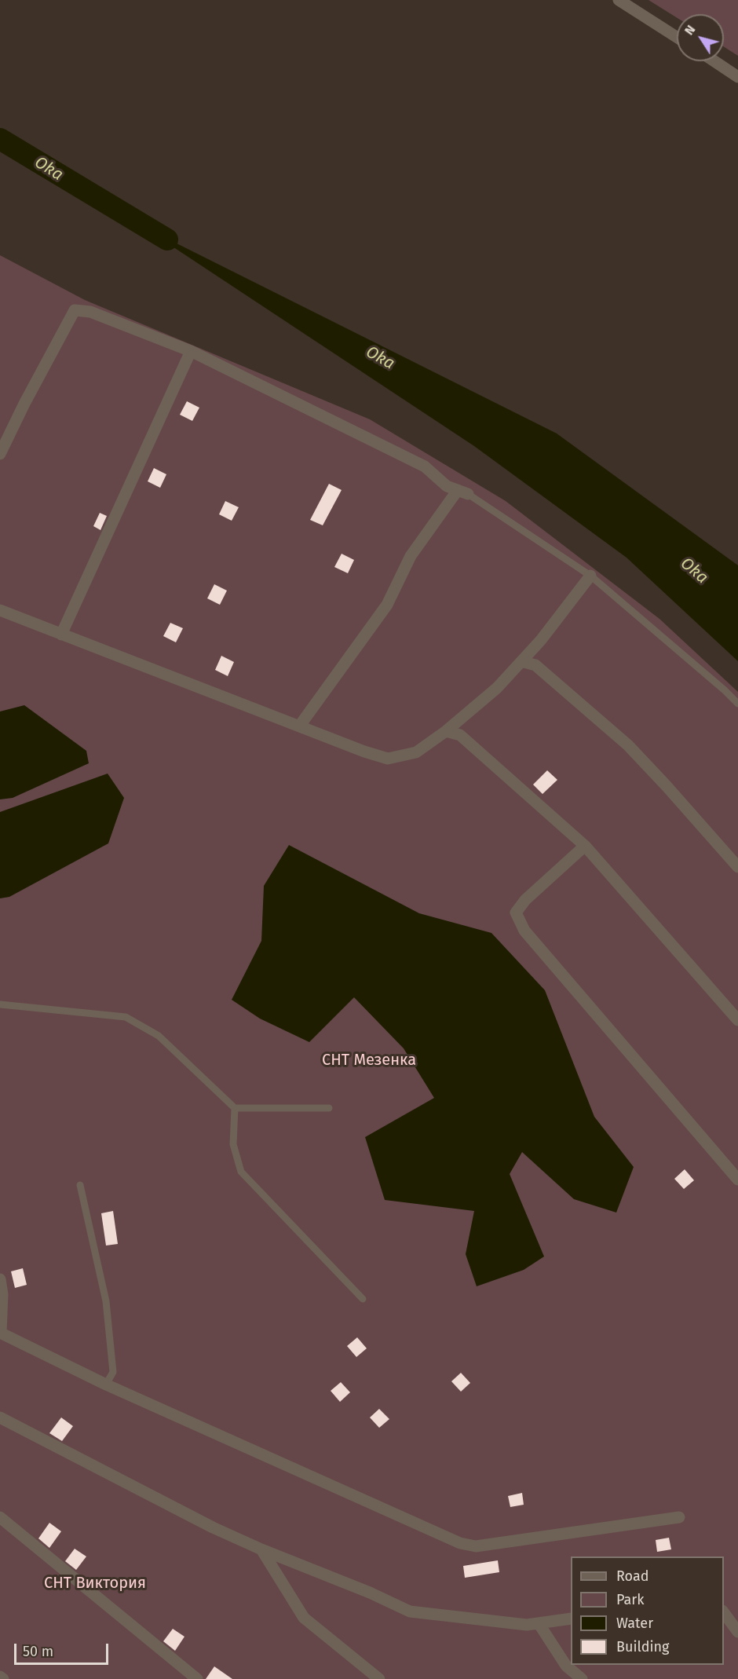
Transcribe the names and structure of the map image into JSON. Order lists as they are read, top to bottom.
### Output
{
  "water": ["Oka"],
  "parks": ["СНТ Мезенка", "СНТ Виктория"],
  "legend": [
    "Road",
    "Park",
    "Water",
    "Building"
  ],
  "scale_bar": "50 m",
  "north": "top left"
}
